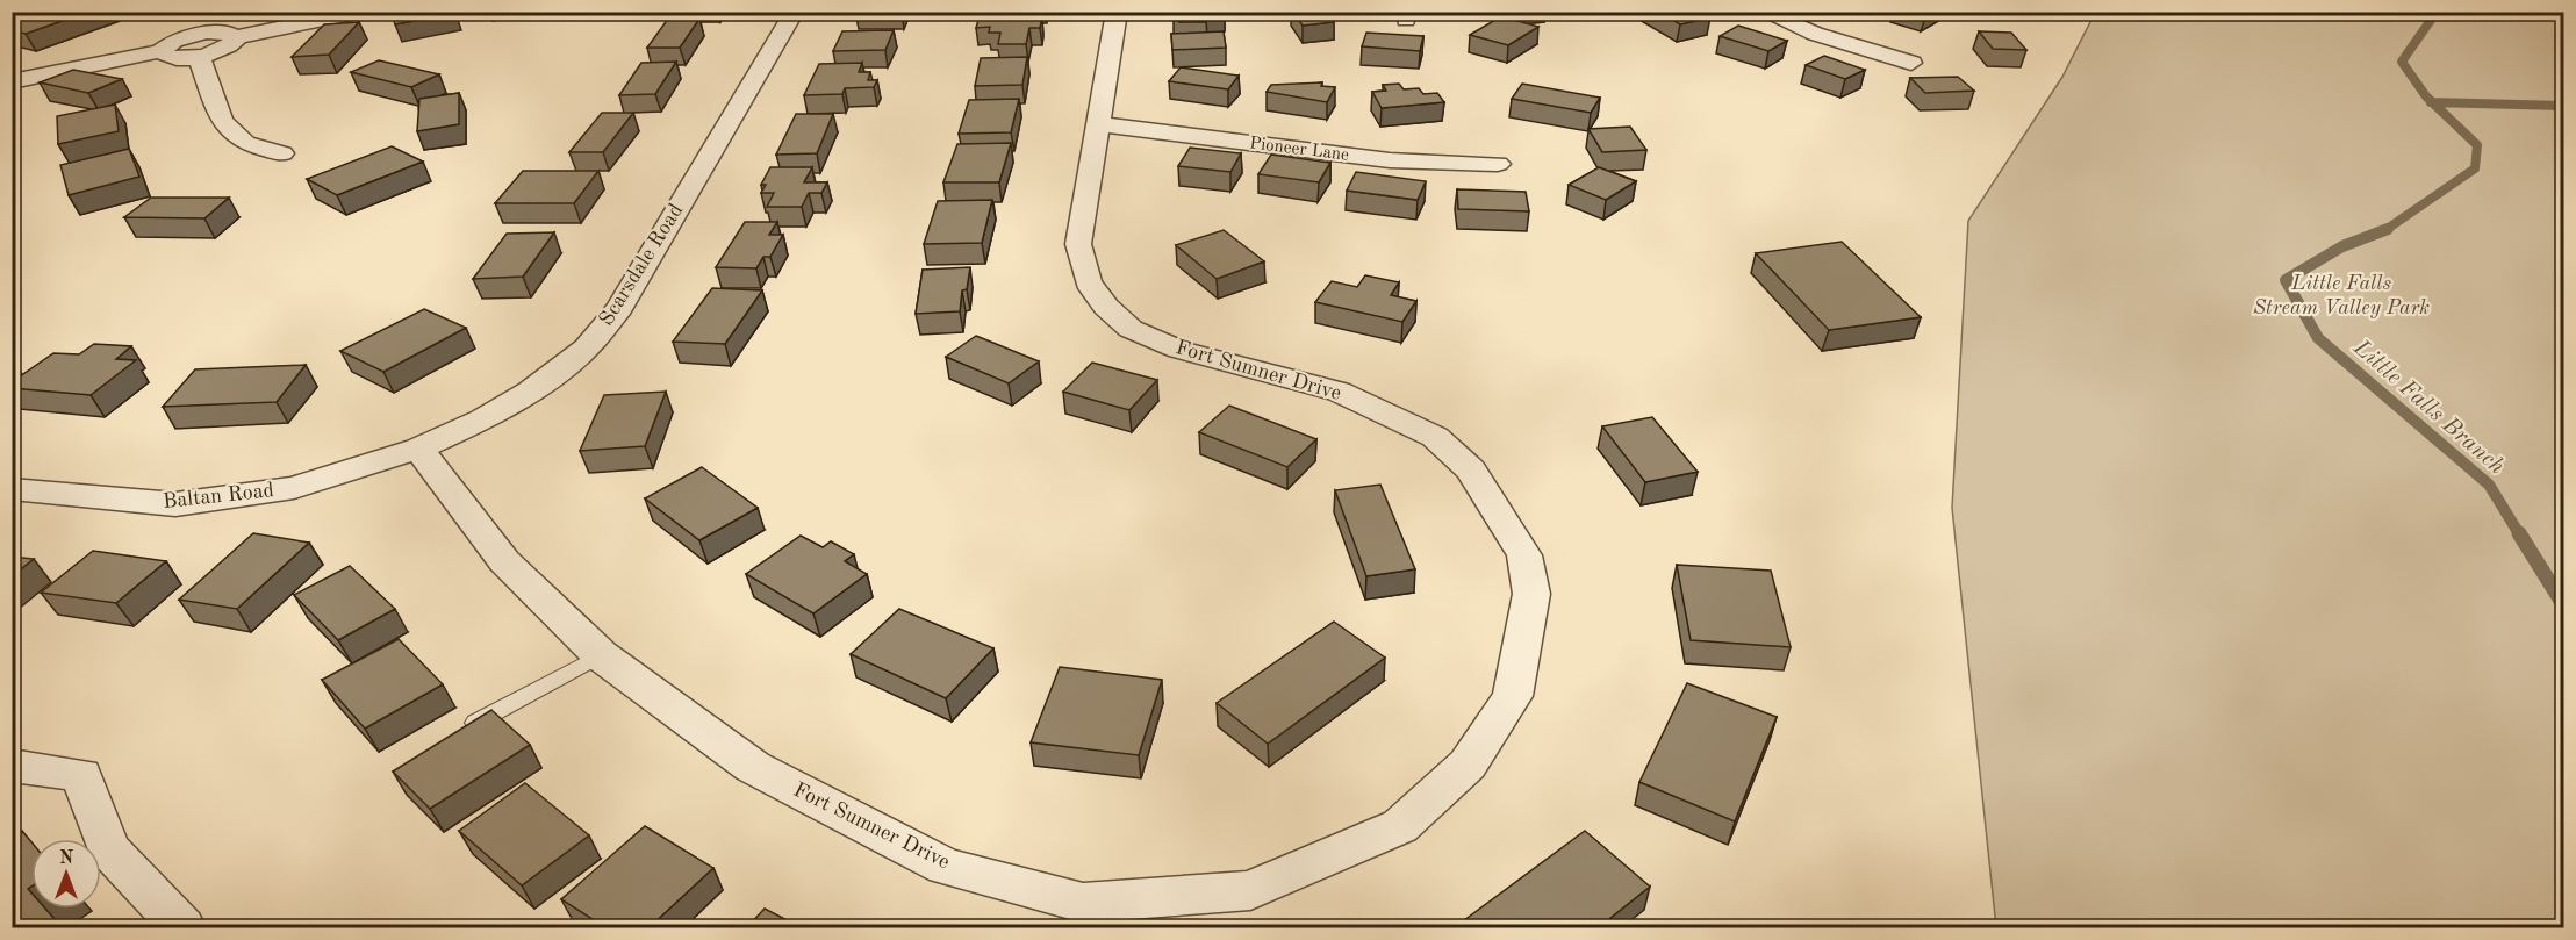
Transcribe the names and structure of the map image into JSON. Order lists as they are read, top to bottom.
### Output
{
  "streets": {
    "street": [
      "Pioneer Lane",
      "Scarsdale Road",
      "Fort Sumner Drive",
      "Baltan Road"
    ]
  },
  "crossings": [
    ["Pioneer Lane", "Fort Sumner Drive"],
    ["Scarsdale Road", "Fort Sumner Drive"],
    ["Scarsdale Road", "Baltan Road"],
    ["Fort Sumner Drive", "Baltan Road"]
  ],
  "water": ["Little Falls Branch"],
  "parks": ["Little Falls Stream Valley Park"],
  "north": "top"
}
